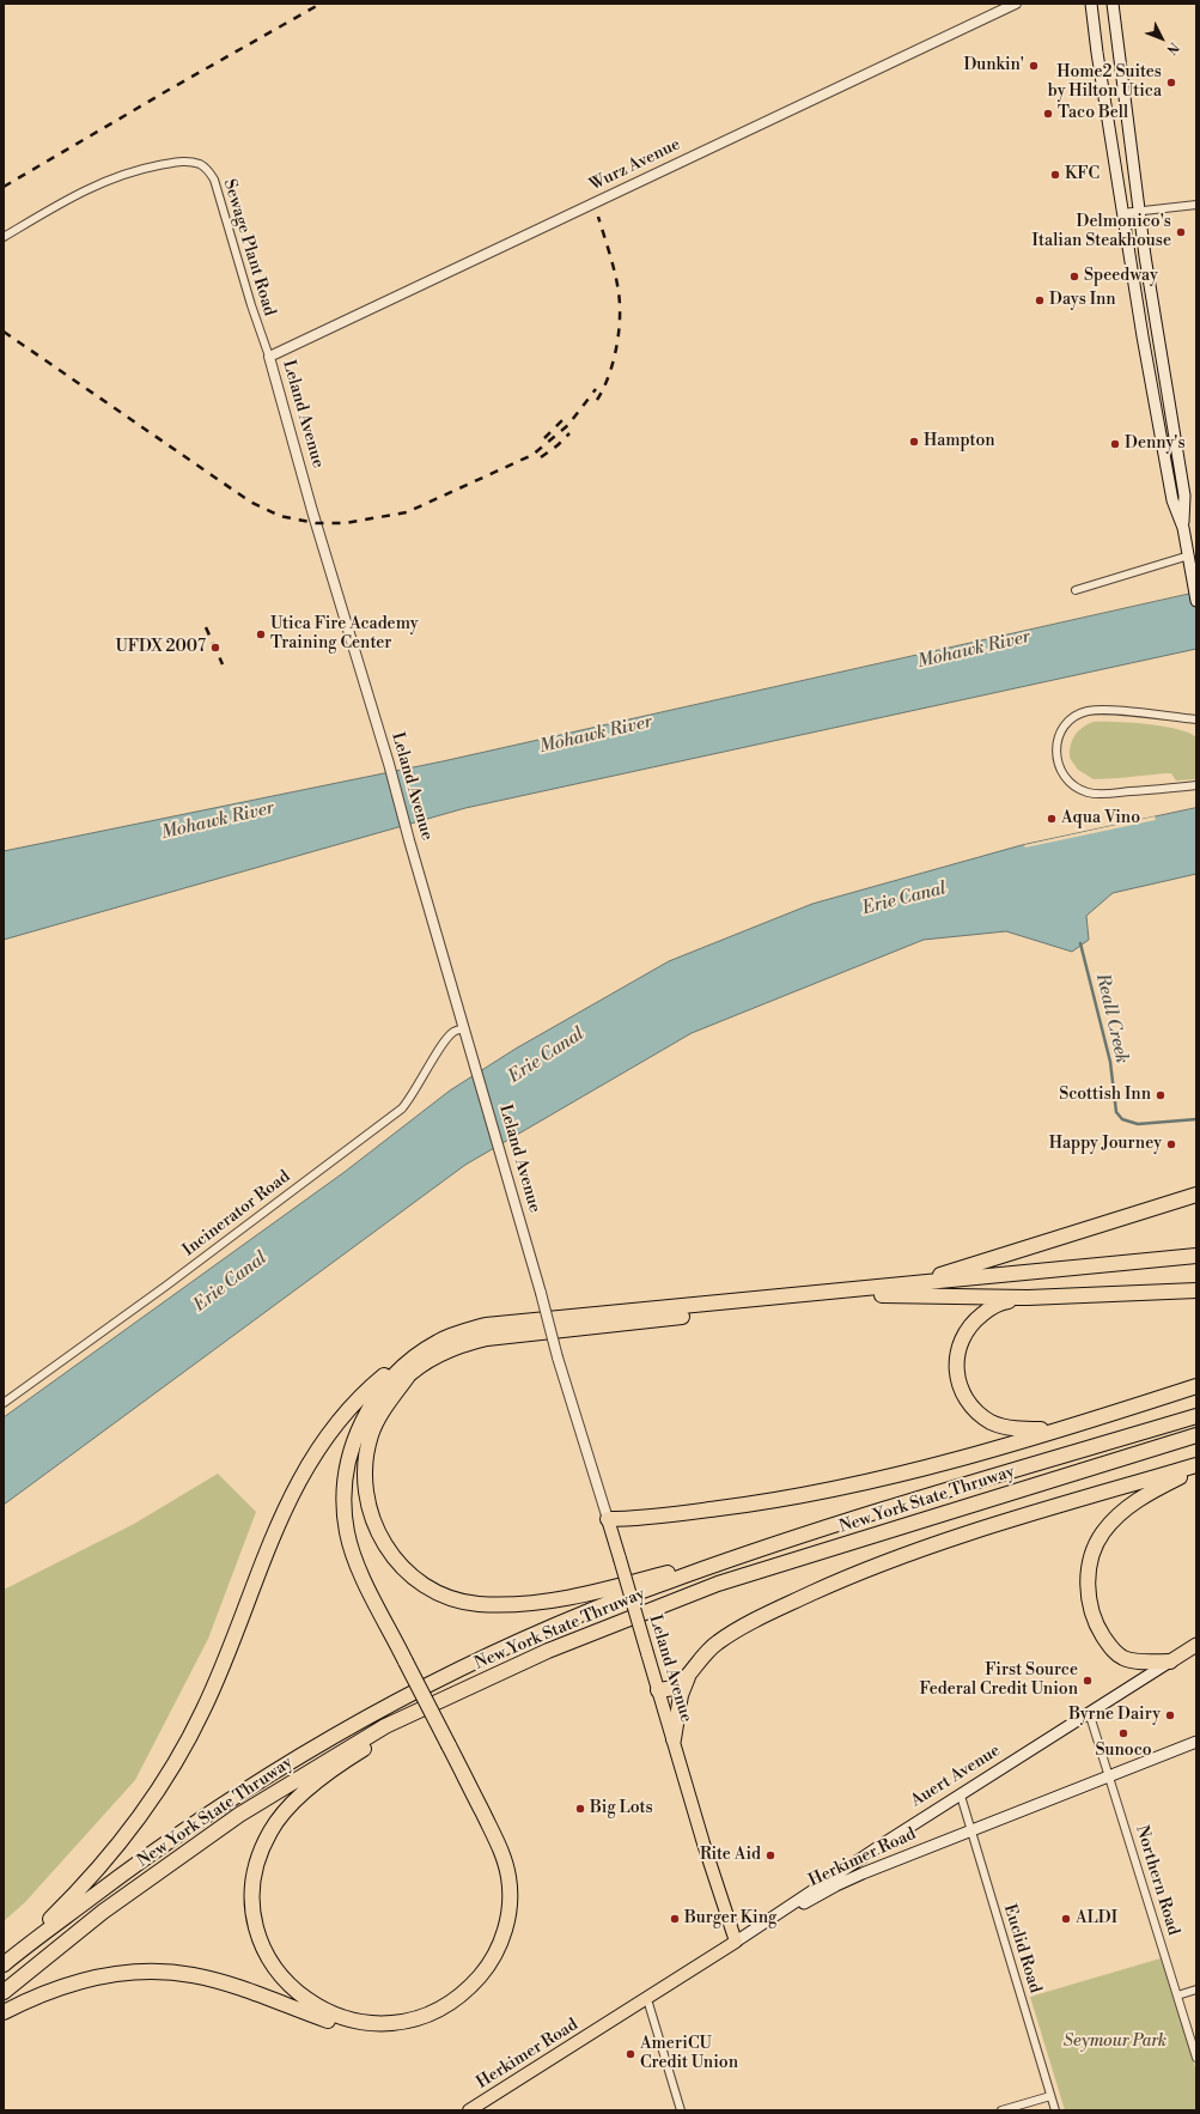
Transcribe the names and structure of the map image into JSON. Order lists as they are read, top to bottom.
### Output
{
  "streets": {
    "highway": ["New York State Thruway", "Auert Avenue"],
    "main road": ["Leland Avenue", "Herkimer Road"],
    "street": [
      "Wurz Avenue",
      "Sewage Plant Road",
      "Incinerator Road",
      "Northern Road",
      "Euclid Road"
    ]
  },
  "crossings": [
    ["Wurz Avenue", "Sewage Plant Road"],
    ["Wurz Avenue", "Leland Avenue"],
    ["Sewage Plant Road", "Leland Avenue"],
    ["Leland Avenue", "Incinerator Road"],
    ["Leland Avenue", "Auert Avenue"],
    ["Leland Avenue", "Herkimer Road"],
    ["Auert Avenue", "Herkimer Road"],
    ["Auert Avenue", "Northern Road"],
    ["Auert Avenue", "Euclid Road"],
    ["Herkimer Road", "Northern Road"],
    ["Herkimer Road", "Euclid Road"]
  ],
  "water": ["Mohawk River", "Erie Canal", "Reall Creek"],
  "parks": ["Seymour Park"],
  "places": [
    "Dunkin'",
    "Home2 Suites by Hilton Utica",
    "Taco Bell",
    "KFC",
    "Delmonico's Italian Steakhouse",
    "Speedway",
    "Days Inn",
    "Hampton",
    "Denny's",
    "Utica Fire Academy Training Center",
    "UFDX 2007",
    "Aqua Vino",
    "Scottish Inn",
    "Happy Journey",
    "First Source Federal Credit Union",
    "Byrne Dairy",
    "Sunoco",
    "Big Lots",
    "Rite Aid",
    "Burger King",
    "ALDI",
    "AmeriCU Credit Union"
  ],
  "north": "bottom right"
}
